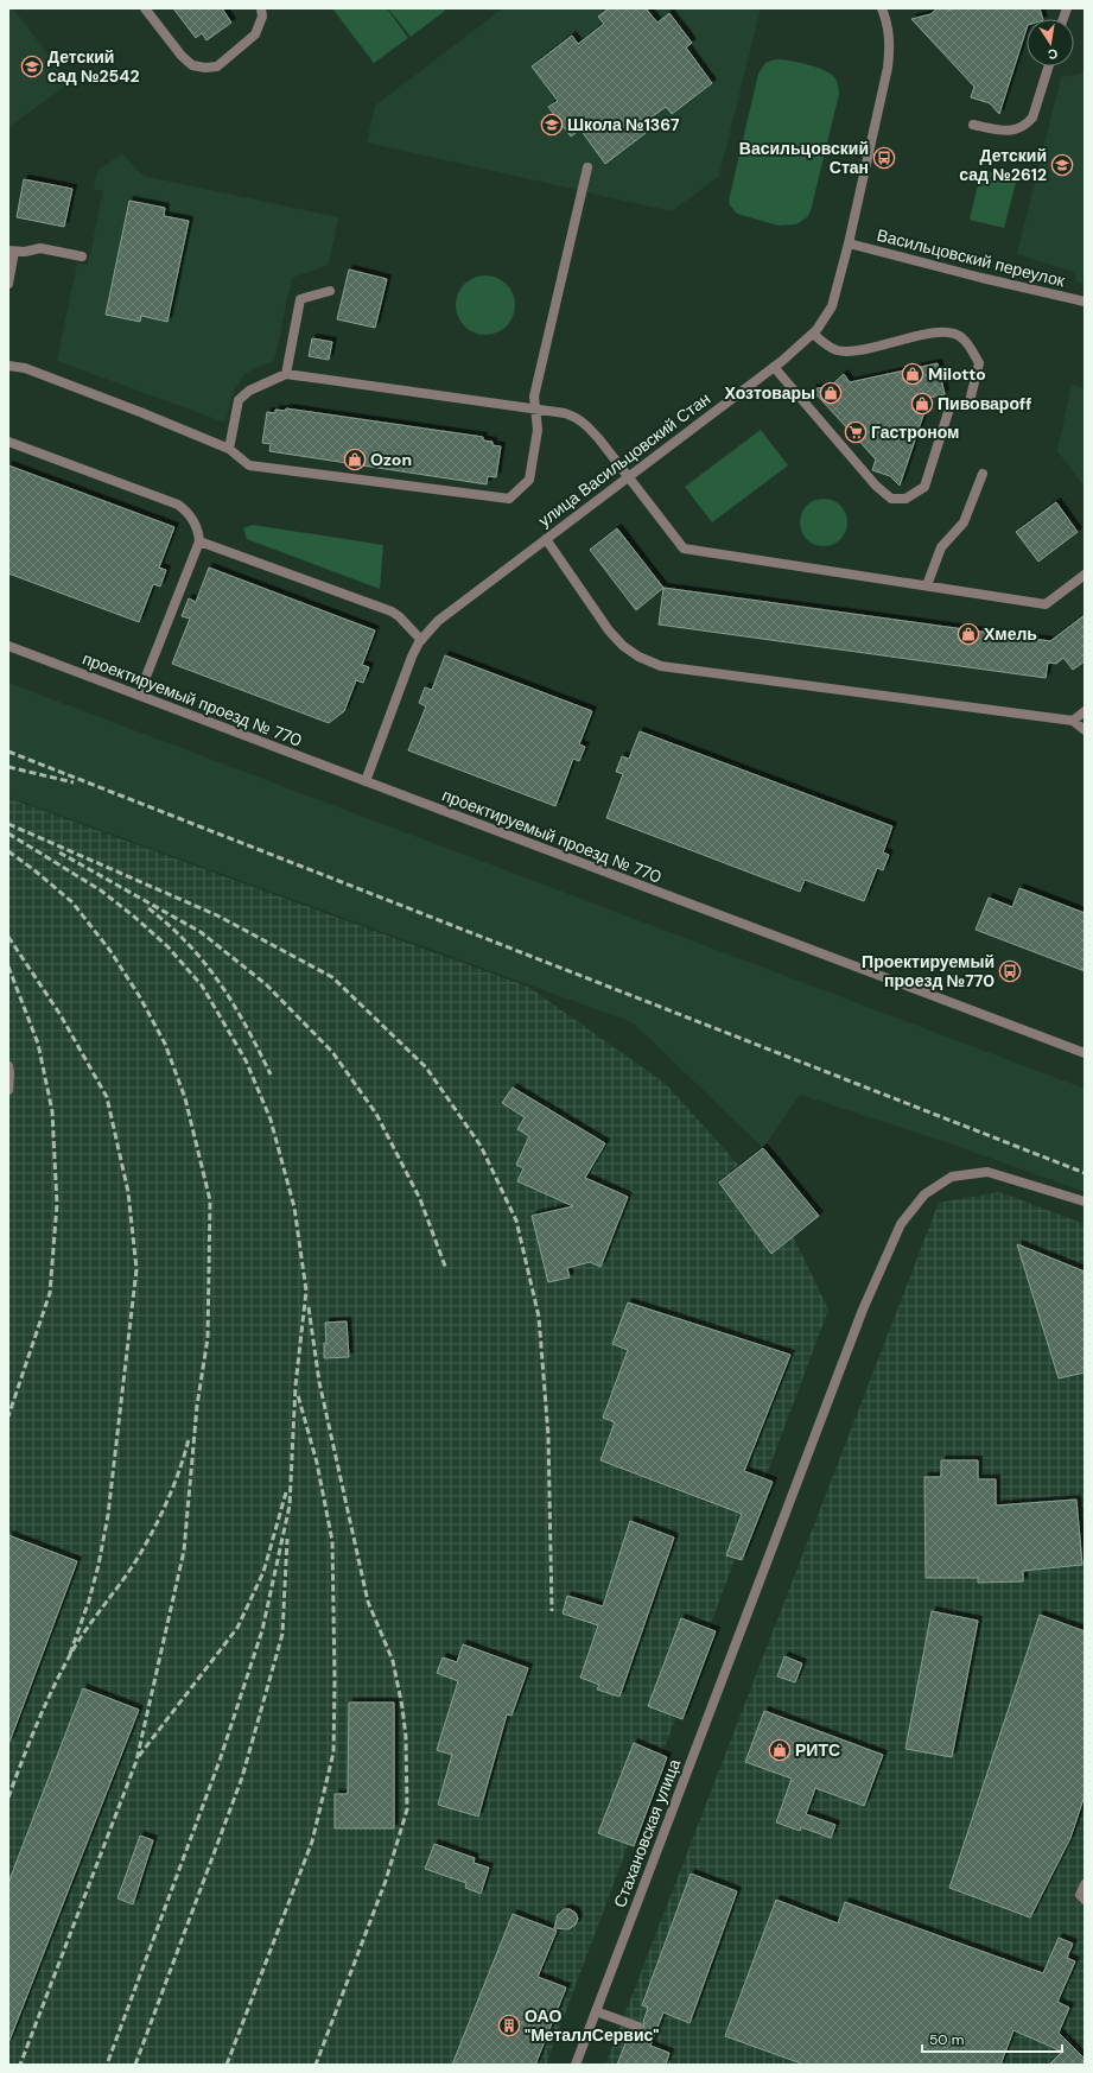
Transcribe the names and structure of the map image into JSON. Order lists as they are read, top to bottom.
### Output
{
  "streets": {
    "street": [
      "Васильцовский переулок",
      "улица Васильцовский Стан",
      "проектируемый проезд № 770",
      "Стахановская улица"
    ]
  },
  "crossings": [
    ["Васильцовский переулок", "улица Васильцовский Стан"],
    ["улица Васильцовский Стан", "проектируемый проезд № 770"]
  ],
  "places": {
    "school or university": ["Детский сад №2542", "Школа №1367", "Детский сад №2612"],
    "bus stop": ["Васильцовский Стан", "Проектируемый проезд №770"],
    "shop": [
      "Milotto",
      "Хозтовары",
      "Пивовароff",
      "Ozon",
      "Хмель",
      "РИТС"
    ],
    "supermarket": ["Гастроном"],
    "building": ["ОАО \"МеталлСервис\""]
  },
  "scale_bar": "50 m",
  "north": "bottom"
}
